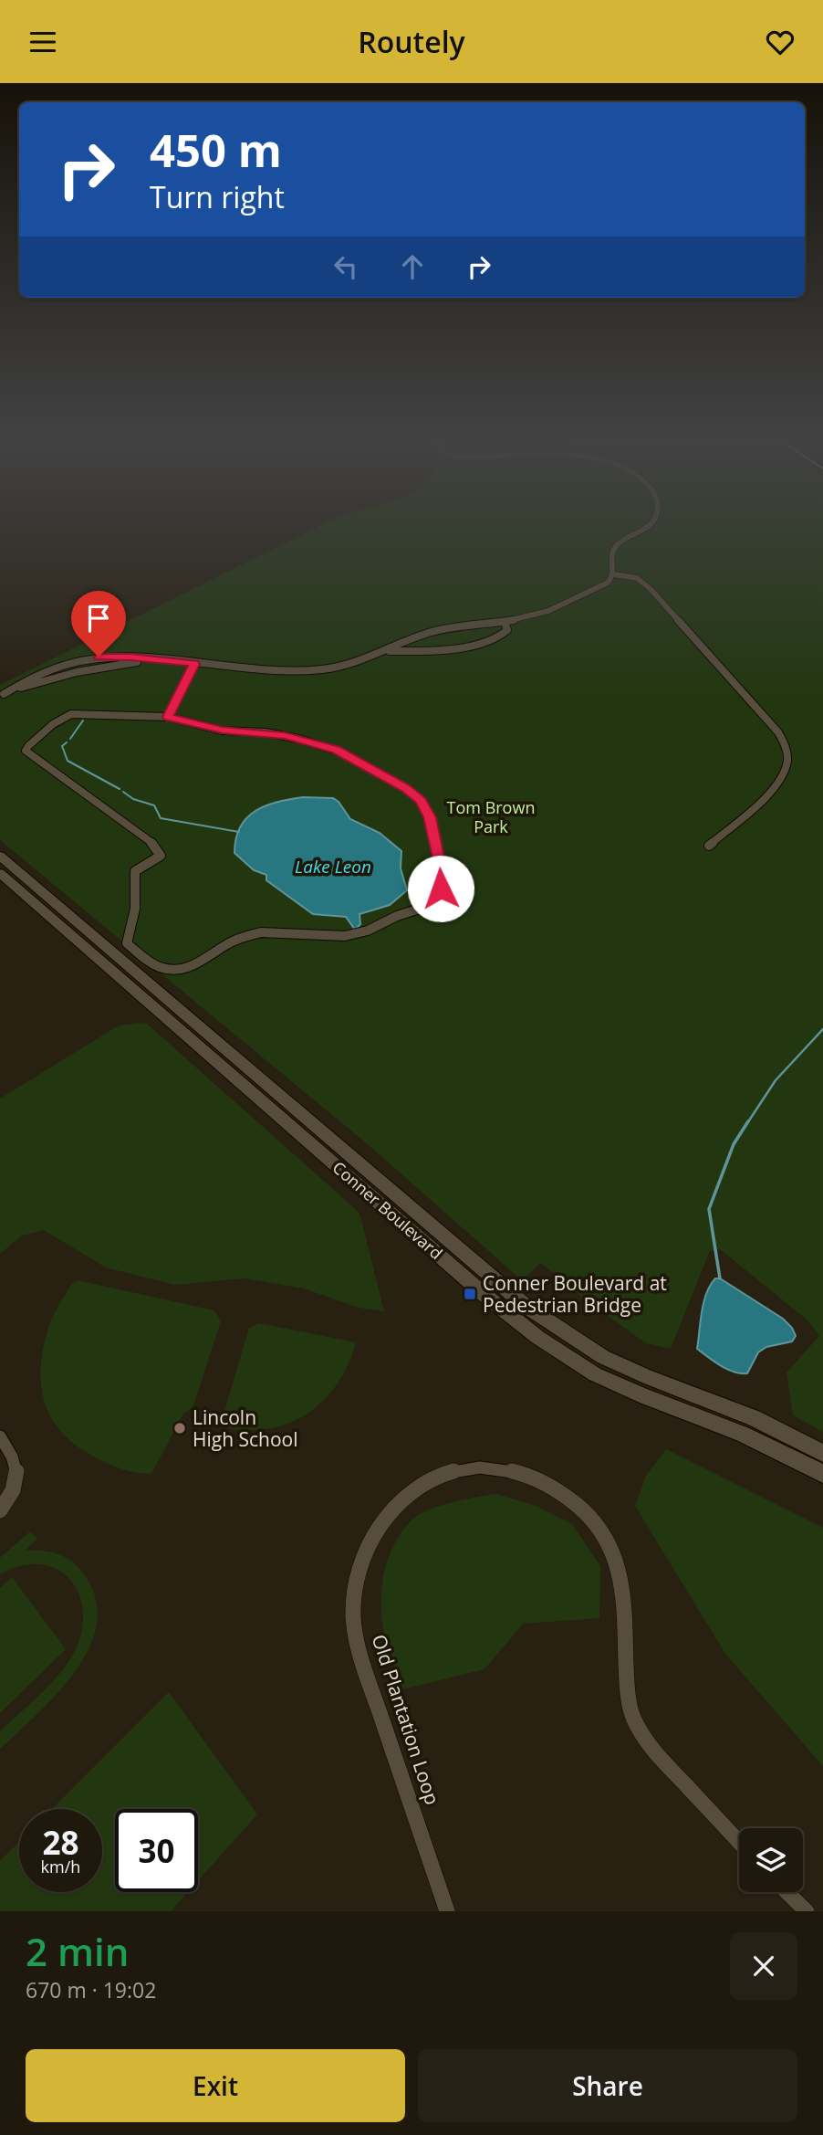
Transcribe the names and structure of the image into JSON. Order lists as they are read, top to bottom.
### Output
{
  "streets": {
    "main road": ["Conner Boulevard"],
    "street": ["Old Plantation Loop"]
  },
  "water": ["Lake Leon"],
  "parks": ["Tom Brown Park"],
  "places": {
    "transit": ["Conner Boulevard at Pedestrian Bridge"],
    "other": ["Lincoln High School"]
  },
  "page": {
    "header": "Routely",
    "turn": ["450 m", "Turn right"],
    "speed": "28 km/h",
    "limit": "30",
    "heading": ["2 min", "670 m · 19:02"],
    "buttons": ["Exit", "Share"]
  }
}
